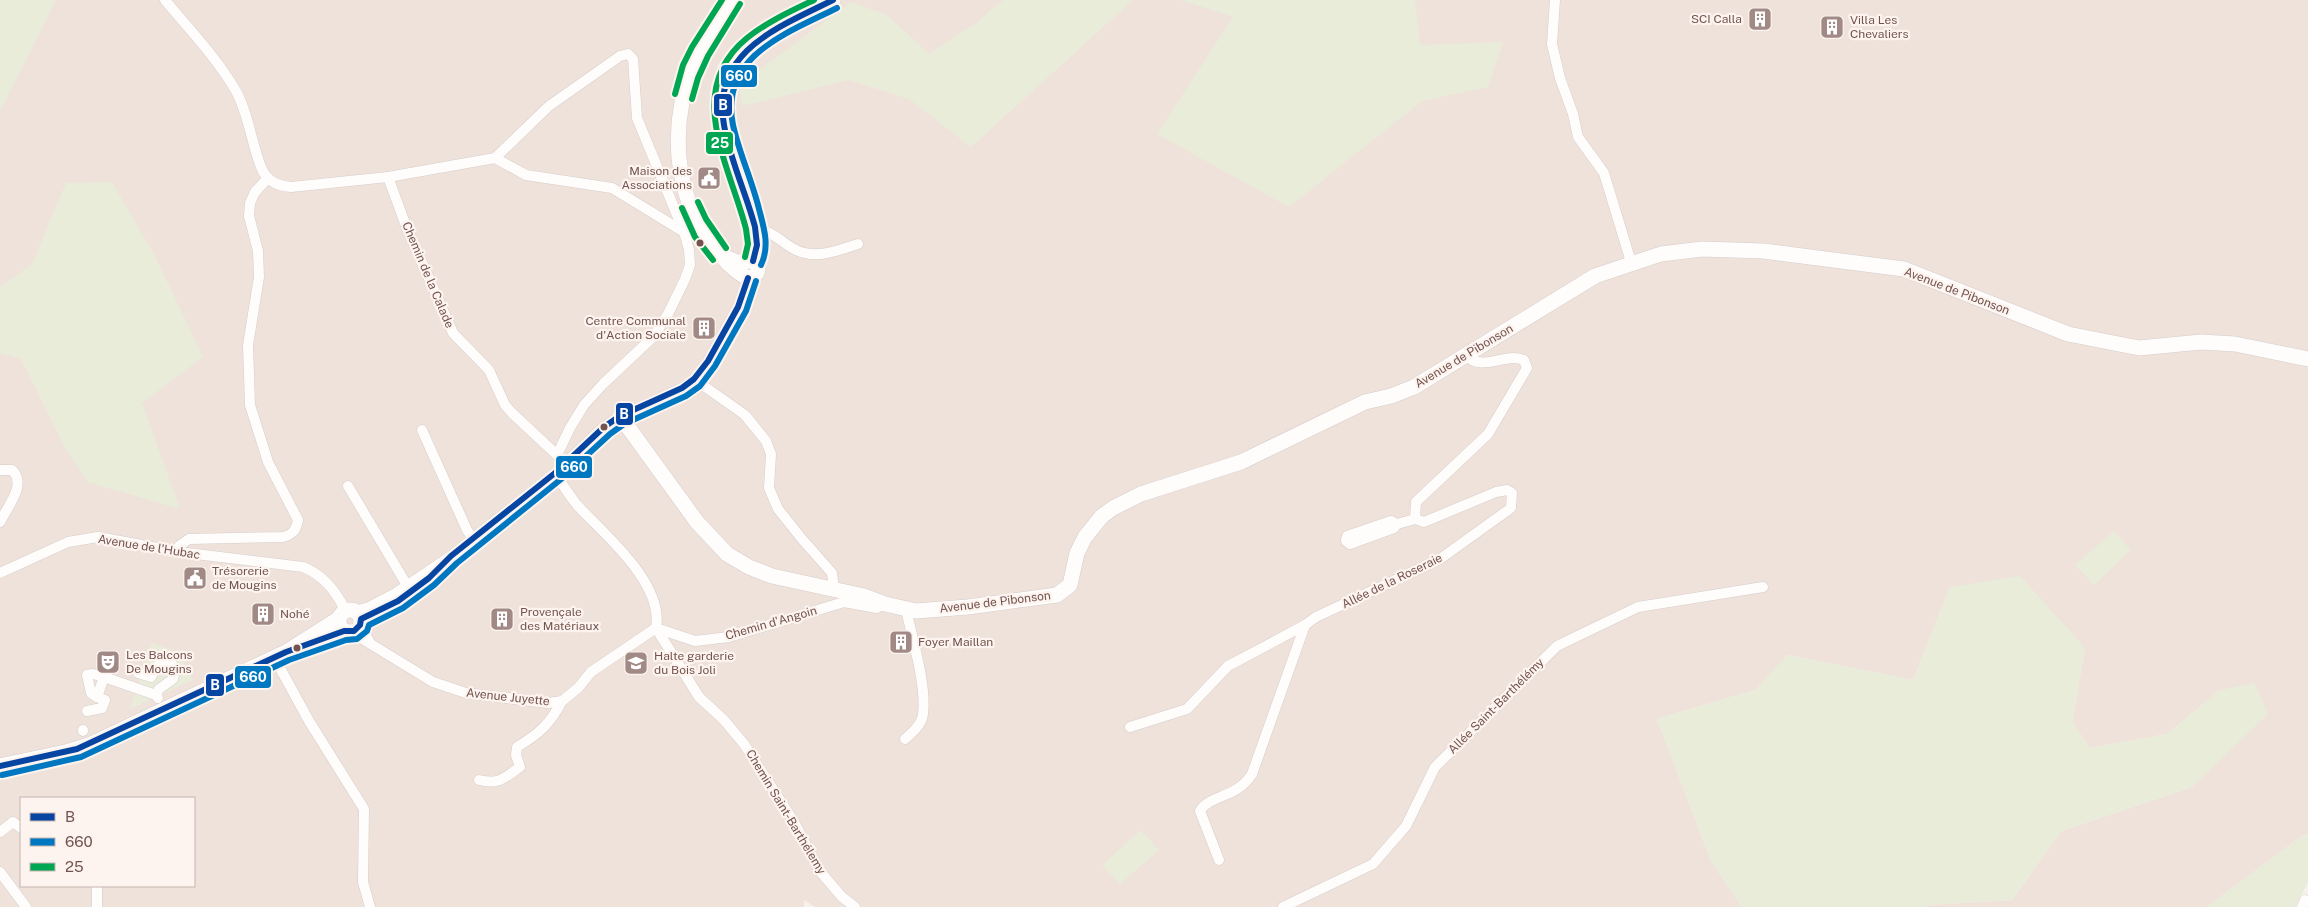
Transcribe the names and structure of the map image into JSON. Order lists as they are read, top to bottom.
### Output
{
  "streets": {
    "street": [
      "Chemin de la Calade",
      "Avenue de Pibonson",
      "Avenue de l'Hubac",
      "Allée de la Roseraie",
      "Chemin d'Angoin",
      "Avenue Juyette",
      "Allée Saint-Barthélémy",
      "Chemin Saint-Barthélemy"
    ]
  },
  "crossings": [
    ["Avenue de Pibonson", "Chemin d'Angoin"],
    ["Avenue de l'Hubac", "Avenue Juyette"],
    ["Chemin d'Angoin", "Avenue Juyette"],
    ["Chemin d'Angoin", "Chemin Saint-Barthélemy"],
    ["Avenue Juyette", "Chemin Saint-Barthélemy"]
  ],
  "places": {
    "building": [
      "SCI Calla",
      "Villa Les Chevaliers",
      "Centre Communal d'Action Sociale",
      "Nohé",
      "Provençale des Matériaux",
      "Foyer Maillan"
    ],
    "public building": ["Maison des Associations", "Trésorerie de Mougins"],
    "theatre": ["Les Balcons De Mougins"],
    "school or university": ["Halte garderie du Bois Joli"]
  },
  "lines": ["transit line B", "transit line 25", "transit line 660"],
  "legend": ["B", "660", "25"]
}
